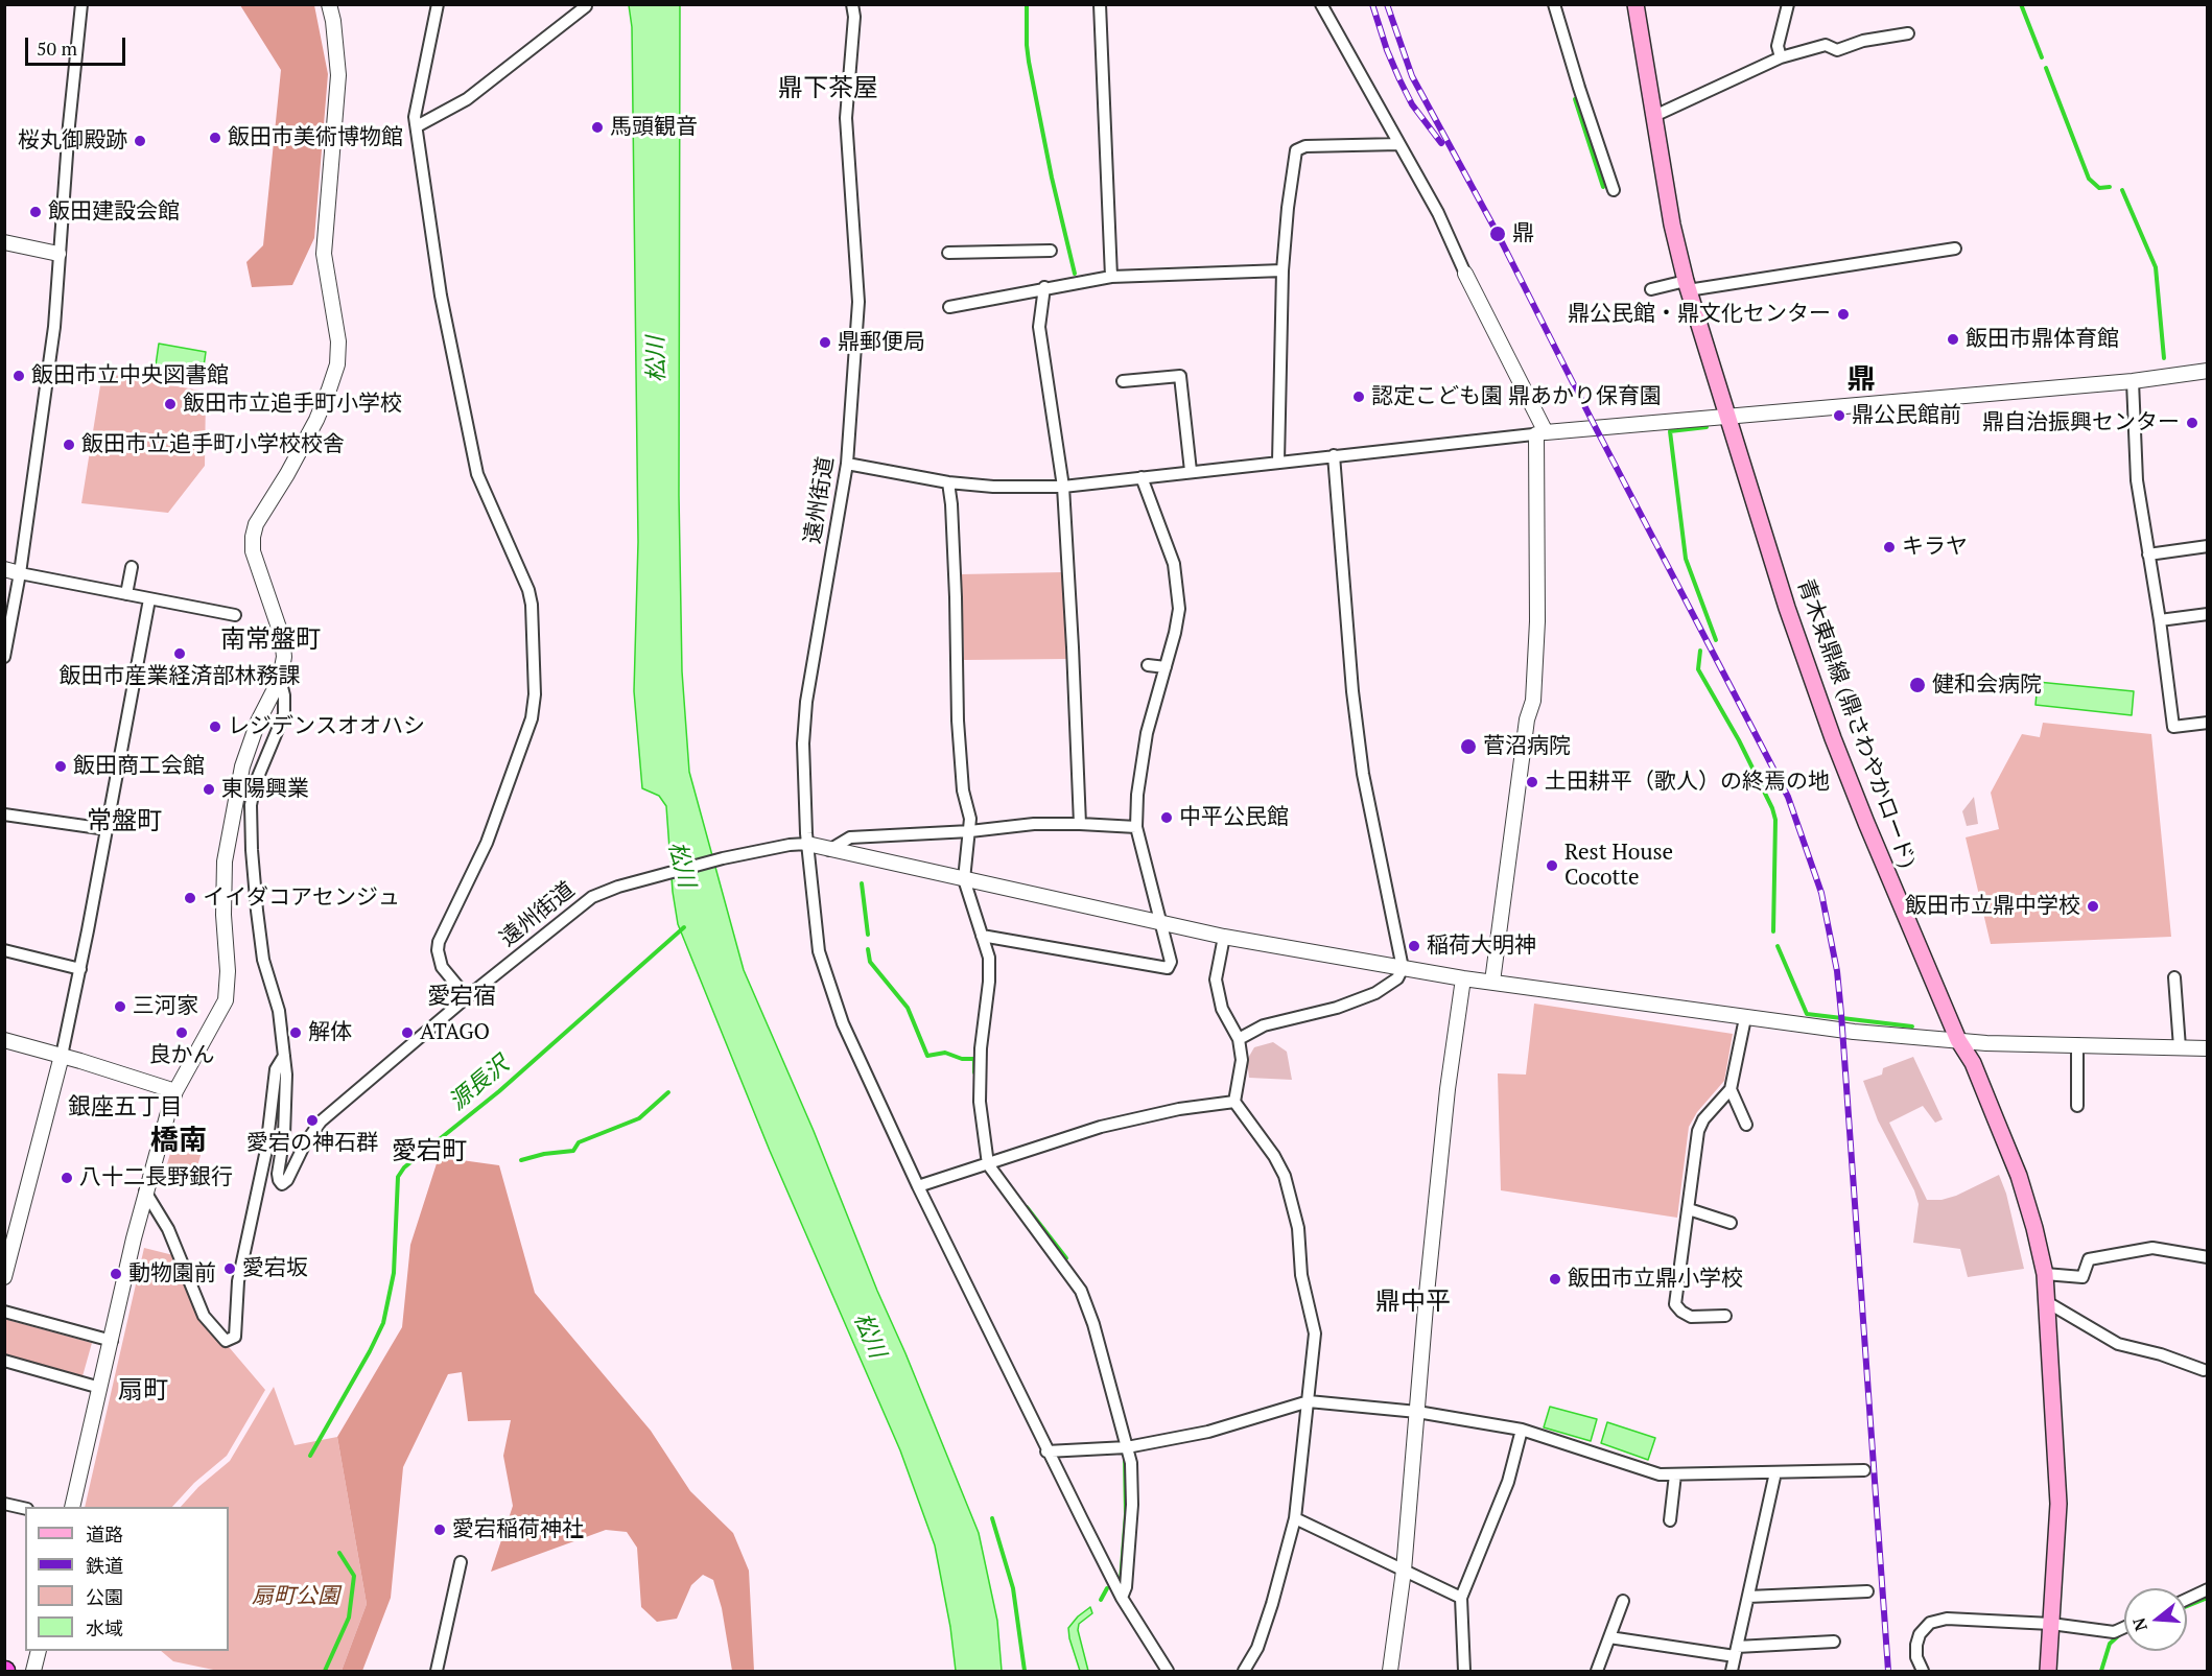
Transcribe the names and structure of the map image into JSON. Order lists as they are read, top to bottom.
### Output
{
  "streets": {
    "main road": ["青木東鼎線 (鼎さわやかロード)"],
    "street": ["遠州街道"]
  },
  "districts": [
    "鼎下茶屋",
    "鼎",
    "南常盤町",
    "常盤町",
    "愛宕宿",
    "銀座五丁目",
    "橋南",
    "愛宕町",
    "鼎中平",
    "扇町"
  ],
  "water": ["松川", "源長沢"],
  "parks": ["扇町公園"],
  "places": [
    "馬頭観音",
    "飯田市美術博物館",
    "桜丸御殿跡",
    "飯田建設会館",
    "鼎",
    "鼎公民館・鼎文化センター",
    "飯田市鼎体育館",
    "鼎郵便局",
    "飯田市立中央図書館",
    "認定こども園 鼎あかり保育園",
    "飯田市立追手町小学校",
    "鼎公民館前",
    "鼎自治振興センター",
    "飯田市立追手町小学校校舎",
    "キラヤ",
    "飯田市産業経済部林務課",
    "健和会病院",
    "レジデンスオオハシ",
    "菅沼病院",
    "飯田商工会館",
    "土田耕平（歌人）の終焉の地",
    "東陽興業",
    "中平公民館",
    "Rest House Cocotte",
    "イイダコアセンジュ",
    "飯田市立鼎中学校",
    "稲荷大明神",
    "三河家",
    "良かん",
    "解体",
    "ATAGO",
    "愛宕の神石群",
    "八十二長野銀行",
    "愛宕坂",
    "動物園前",
    "飯田市立鼎小学校",
    "愛宕稲荷神社"
  ],
  "legend": [
    "道路",
    "鉄道",
    "公園",
    "水域"
  ],
  "scale_bar": "50 m",
  "north": "left"
}
